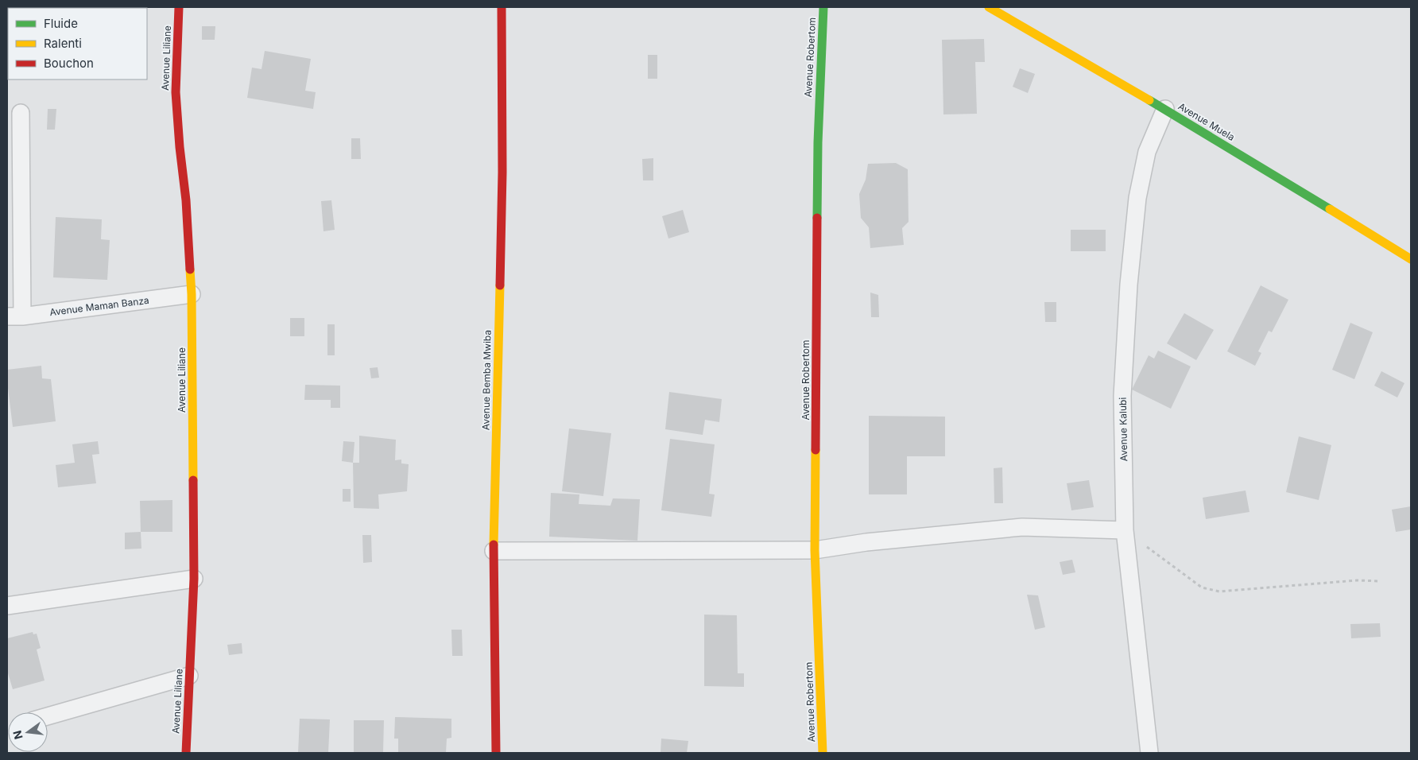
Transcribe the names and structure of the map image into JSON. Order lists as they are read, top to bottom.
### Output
{
  "streets": {
    "street": [
      "Avenue Robertom",
      "Avenue Liliane",
      "Avenue Muela",
      "Avenue Maman Banza",
      "Avenue Bemba Mwiba",
      "Avenue Kalubi"
    ]
  },
  "crossings": [
    ["Avenue Liliane", "Avenue Maman Banza"],
    ["Avenue Muela", "Avenue Kalubi"]
  ],
  "legend": ["Fluide", "Ralenti", "Bouchon"],
  "north": "left"
}
